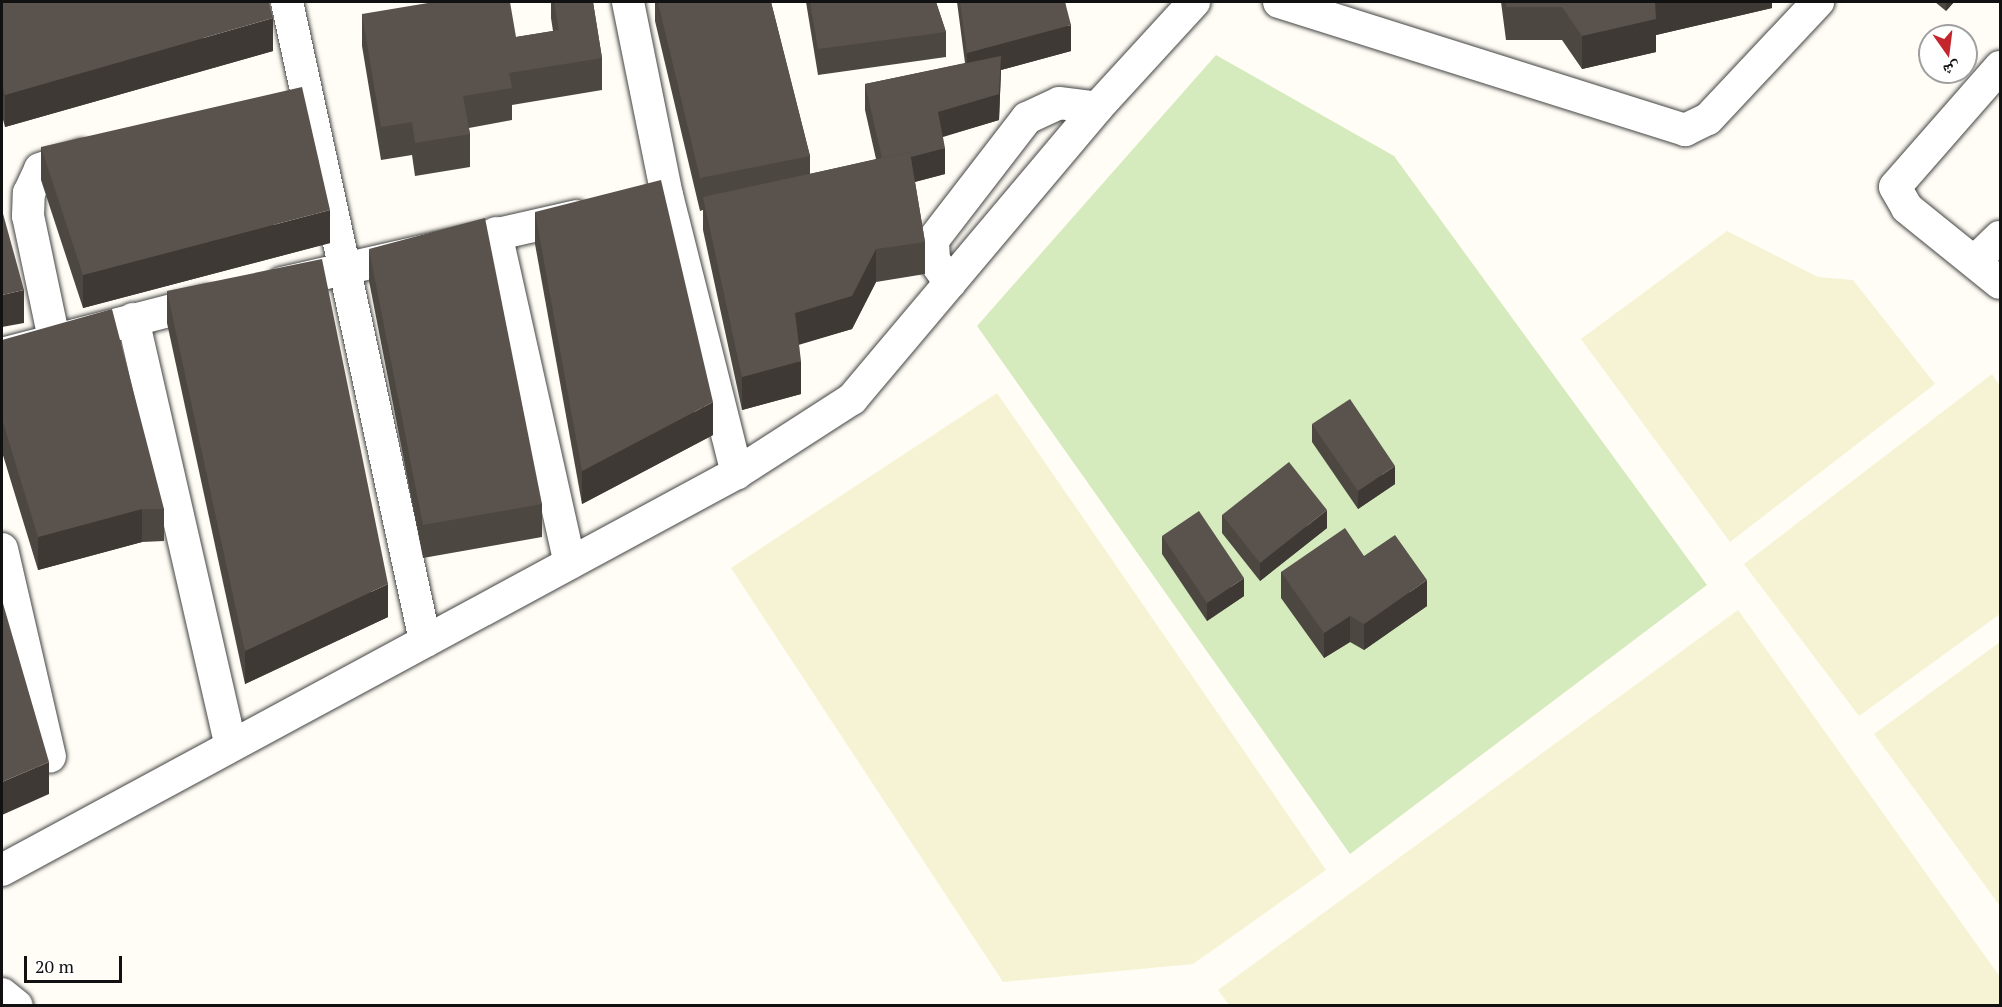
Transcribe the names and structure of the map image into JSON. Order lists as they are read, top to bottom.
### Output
{
  "scale_bar": "20 m",
  "north": "bottom"
}
